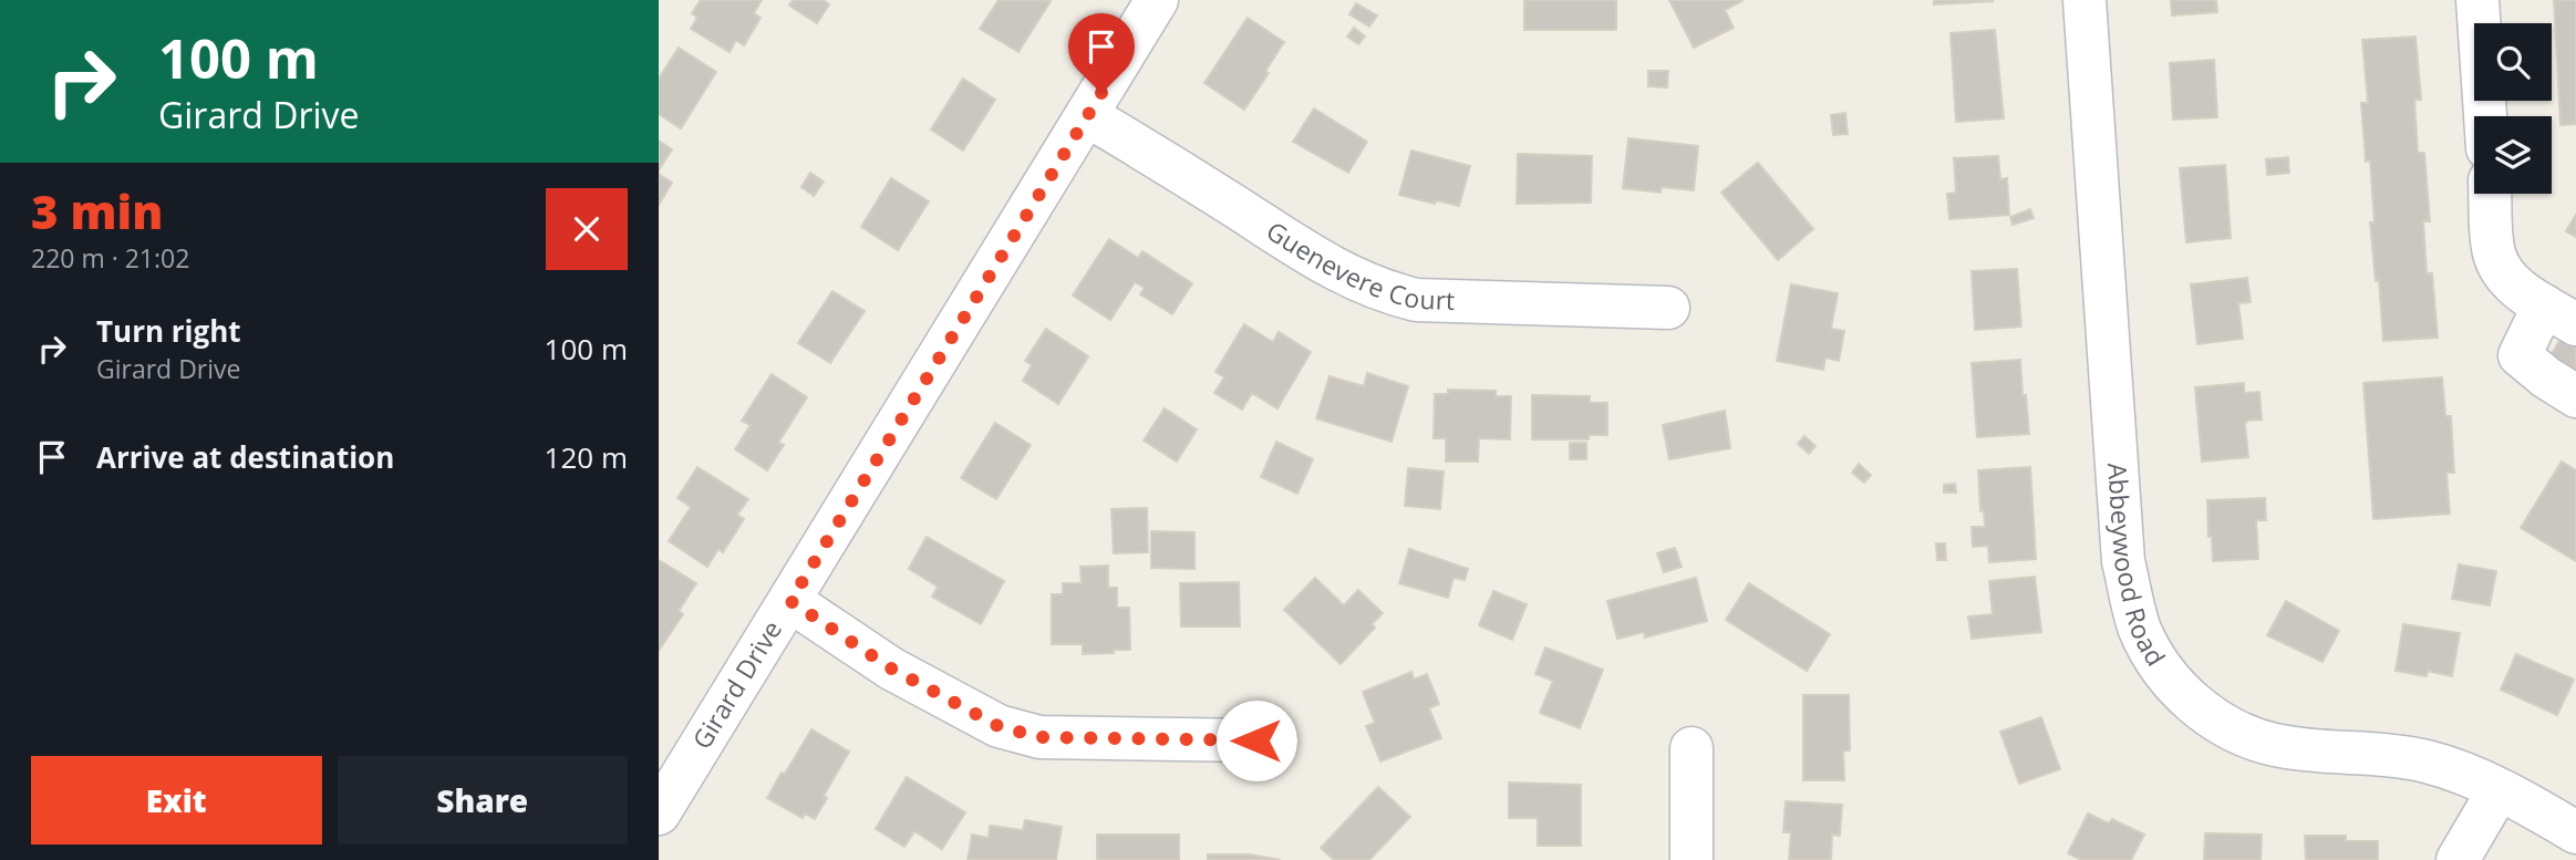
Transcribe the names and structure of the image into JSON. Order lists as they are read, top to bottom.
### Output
{
  "streets": {
    "street": ["Guenevere Court", "Abbeywood Road", "Girard Drive"]
  },
  "crossings": [
    ["Guenevere Court", "Girard Drive"]
  ],
  "page": {
    "turn": ["100 m", "Girard Drive"],
    "heading": ["3 min", "220 m · 21:02"],
    "list": [
      {
        "name": "Turn right",
        "note": "Girard Drive",
        "value": "100 m"
      },
      {
        "name": "Arrive at destination",
        "value": "120 m"
      }
    ],
    "buttons": ["Exit", "Share"]
  }
}
